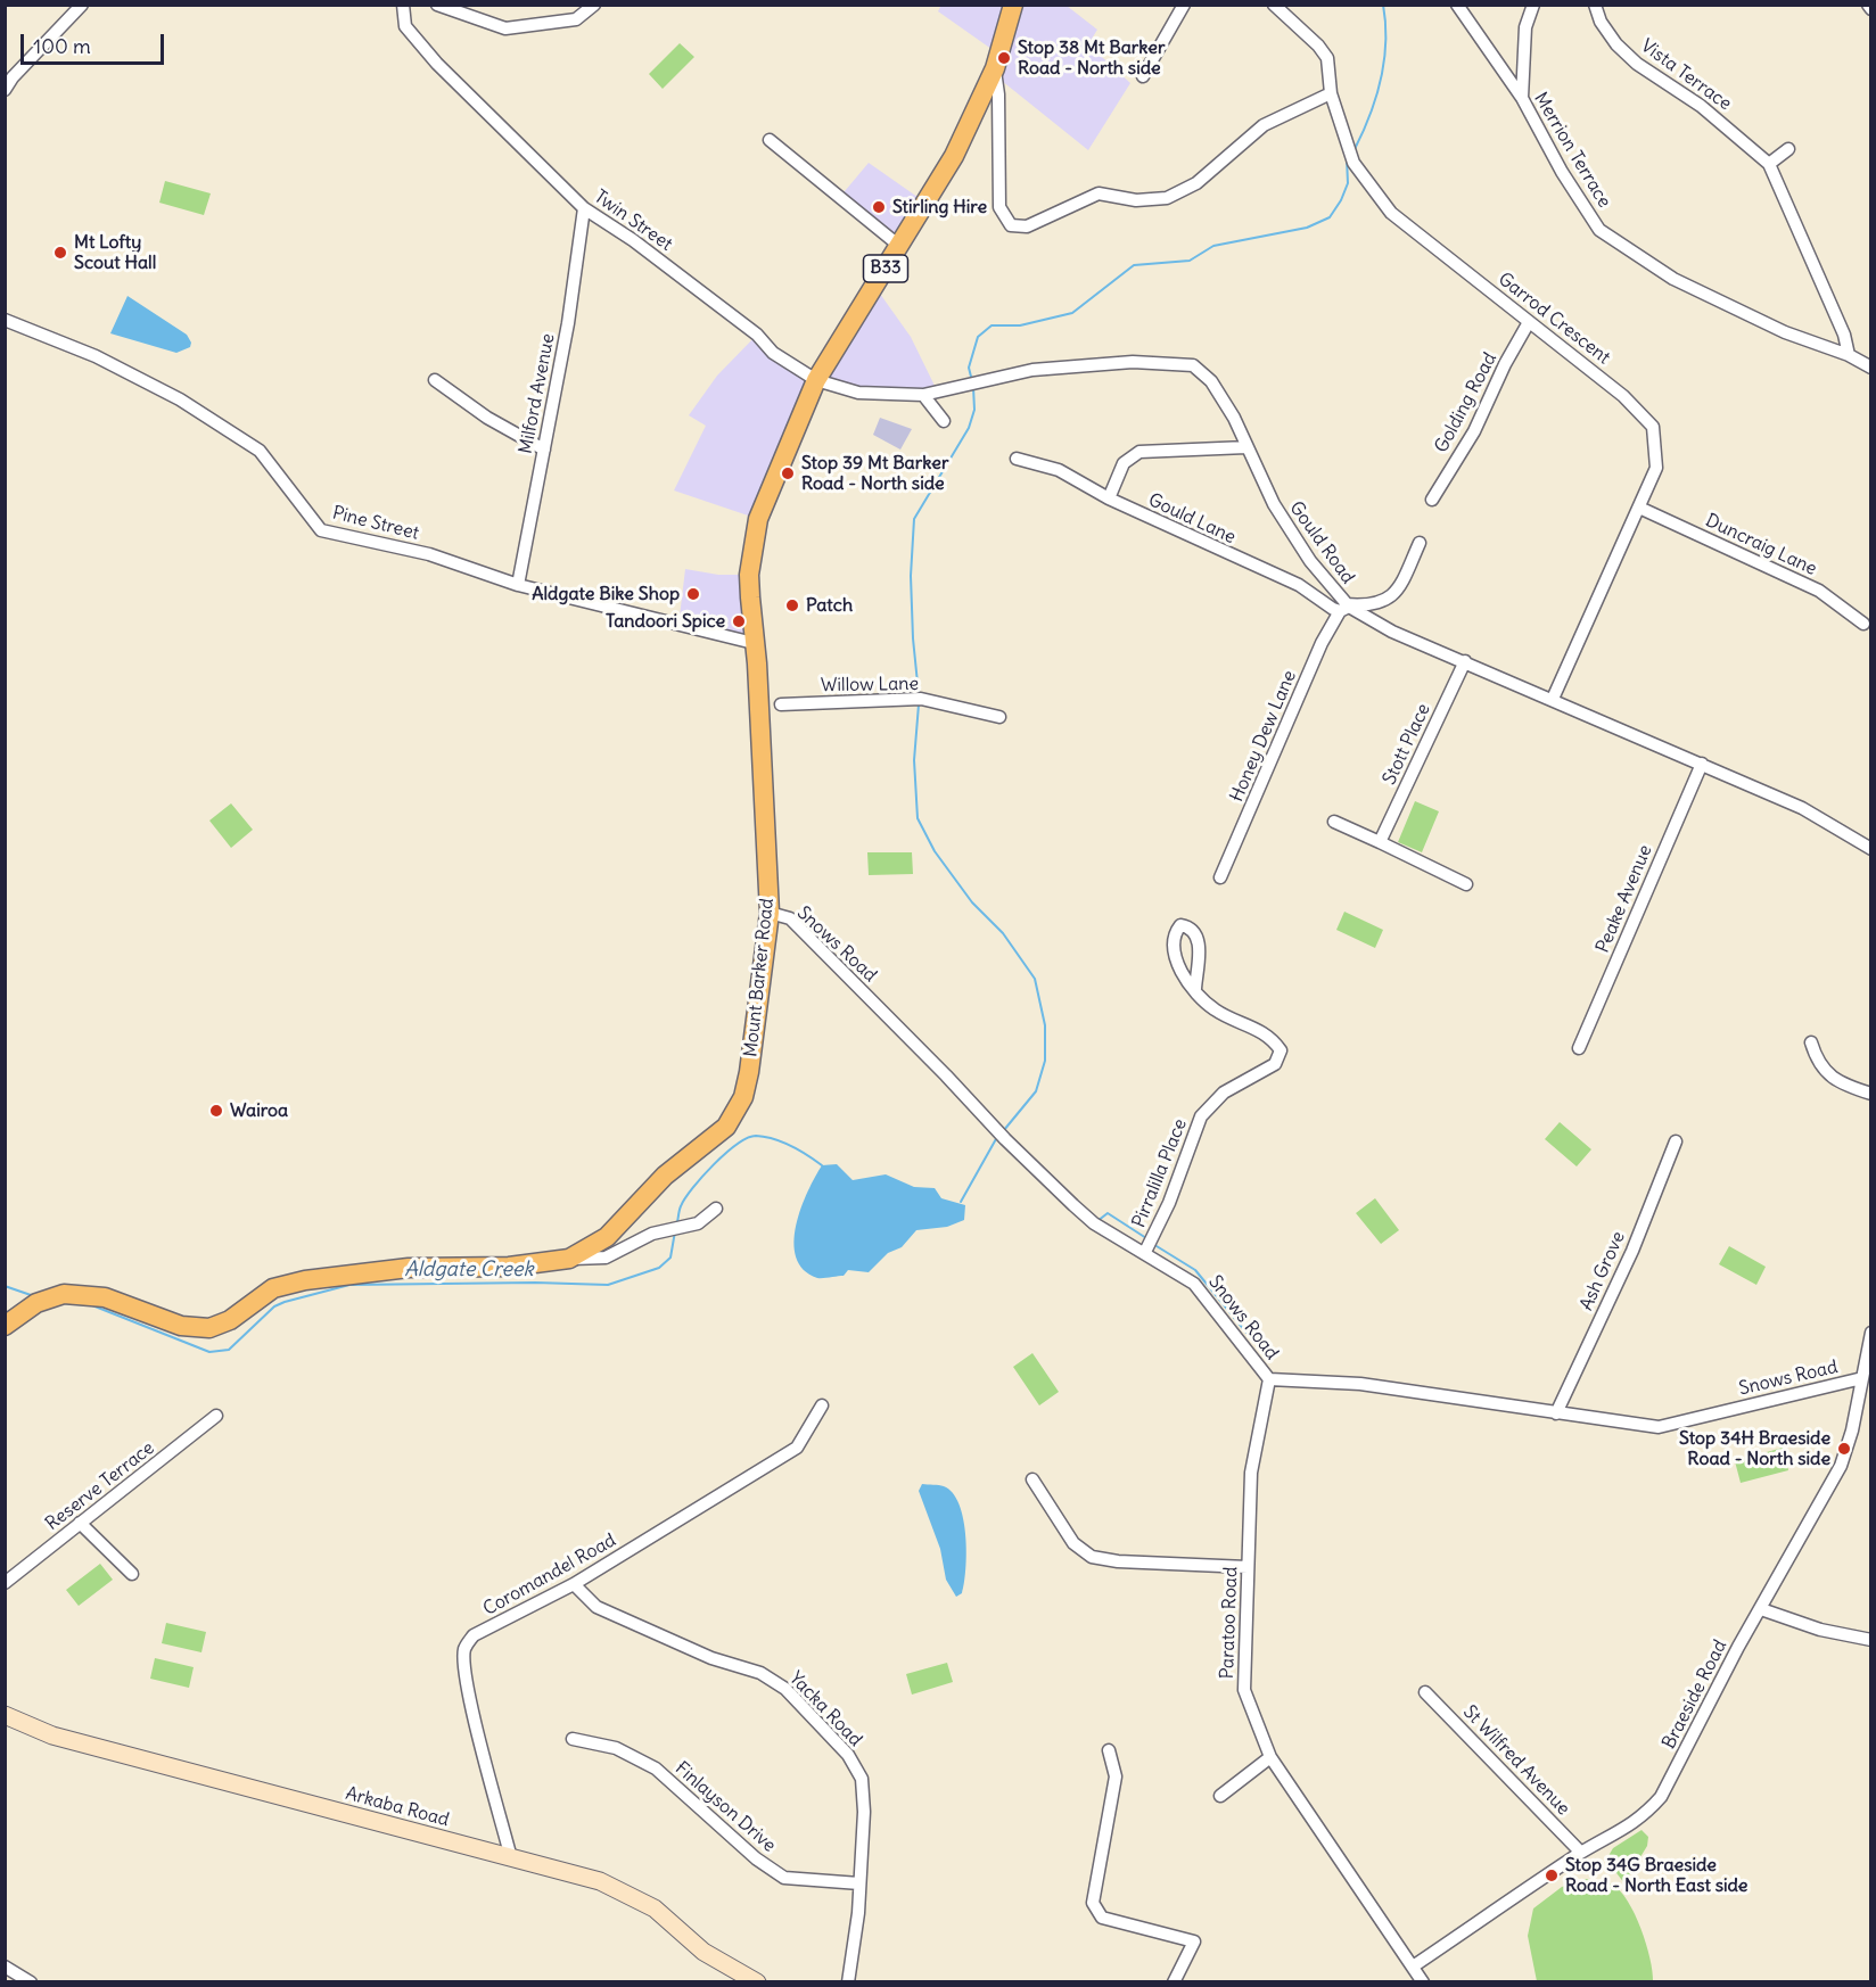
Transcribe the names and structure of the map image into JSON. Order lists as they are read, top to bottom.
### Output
{
  "streets": {
    "main road": ["B33", "Mount Barker Road"],
    "street": [
      "Vista Terrace",
      "Merrion Terrace",
      "Twin Street",
      "Garrod Crescent",
      "Milford Avenue",
      "Golding Road",
      "Gould Lane",
      "Pine Street",
      "Gould Road",
      "Duncraig Lane",
      "Willow Lane",
      "Honey Dew Lane",
      "Stott Place",
      "Peake Avenue",
      "Snows Road",
      "Pirralilla Place",
      "Ash Grove",
      "Reserve Terrace",
      "Coromandel Road",
      "Paratoo Road",
      "Braeside Road",
      "Yacka Road",
      "St Wilfred Avenue",
      "Arkaba Road",
      "Finlayson Drive"
    ]
  },
  "crossings": [
    ["Vista Terrace", "Merrion Terrace"],
    ["Twin Street", "Milford Avenue"],
    ["Twin Street", "Gould Road"],
    ["Twin Street", "Mount Barker Road"],
    ["Garrod Crescent", "Golding Road"],
    ["Garrod Crescent", "Gould Road"],
    ["Garrod Crescent", "Duncraig Lane"],
    ["Milford Avenue", "Pine Street"],
    ["Gould Lane", "Gould Road"],
    ["Gould Lane", "Honey Dew Lane"],
    ["Pine Street", "Mount Barker Road"],
    ["Gould Road", "Honey Dew Lane"],
    ["Gould Road", "Stott Place"],
    ["Gould Road", "Peake Avenue"],
    ["Gould Road", "Mount Barker Road"],
    ["Snows Road", "Mount Barker Road"],
    ["Snows Road", "Pirralilla Place"],
    ["Snows Road", "Ash Grove"],
    ["Snows Road", "Paratoo Road"],
    ["Snows Road", "Braeside Road"],
    ["Coromandel Road", "Yacka Road"],
    ["Coromandel Road", "Arkaba Road"],
    ["Paratoo Road", "Braeside Road"],
    ["Braeside Road", "St Wilfred Avenue"],
    ["Yacka Road", "Finlayson Drive"]
  ],
  "water": ["Aldgate Creek"],
  "places": [
    "Stop 38 Mt Barker Road - North side",
    "Stirling Hire",
    "Mt Lofty Scout Hall",
    "Stop 39 Mt Barker Road - North side",
    "Aldgate Bike Shop",
    "Patch",
    "Tandoori Spice",
    "Wairoa",
    "Stop 34H Braeside Road - North side",
    "Stop 34G Braeside Road - North East side"
  ],
  "scale_bar": "100 m"
}
